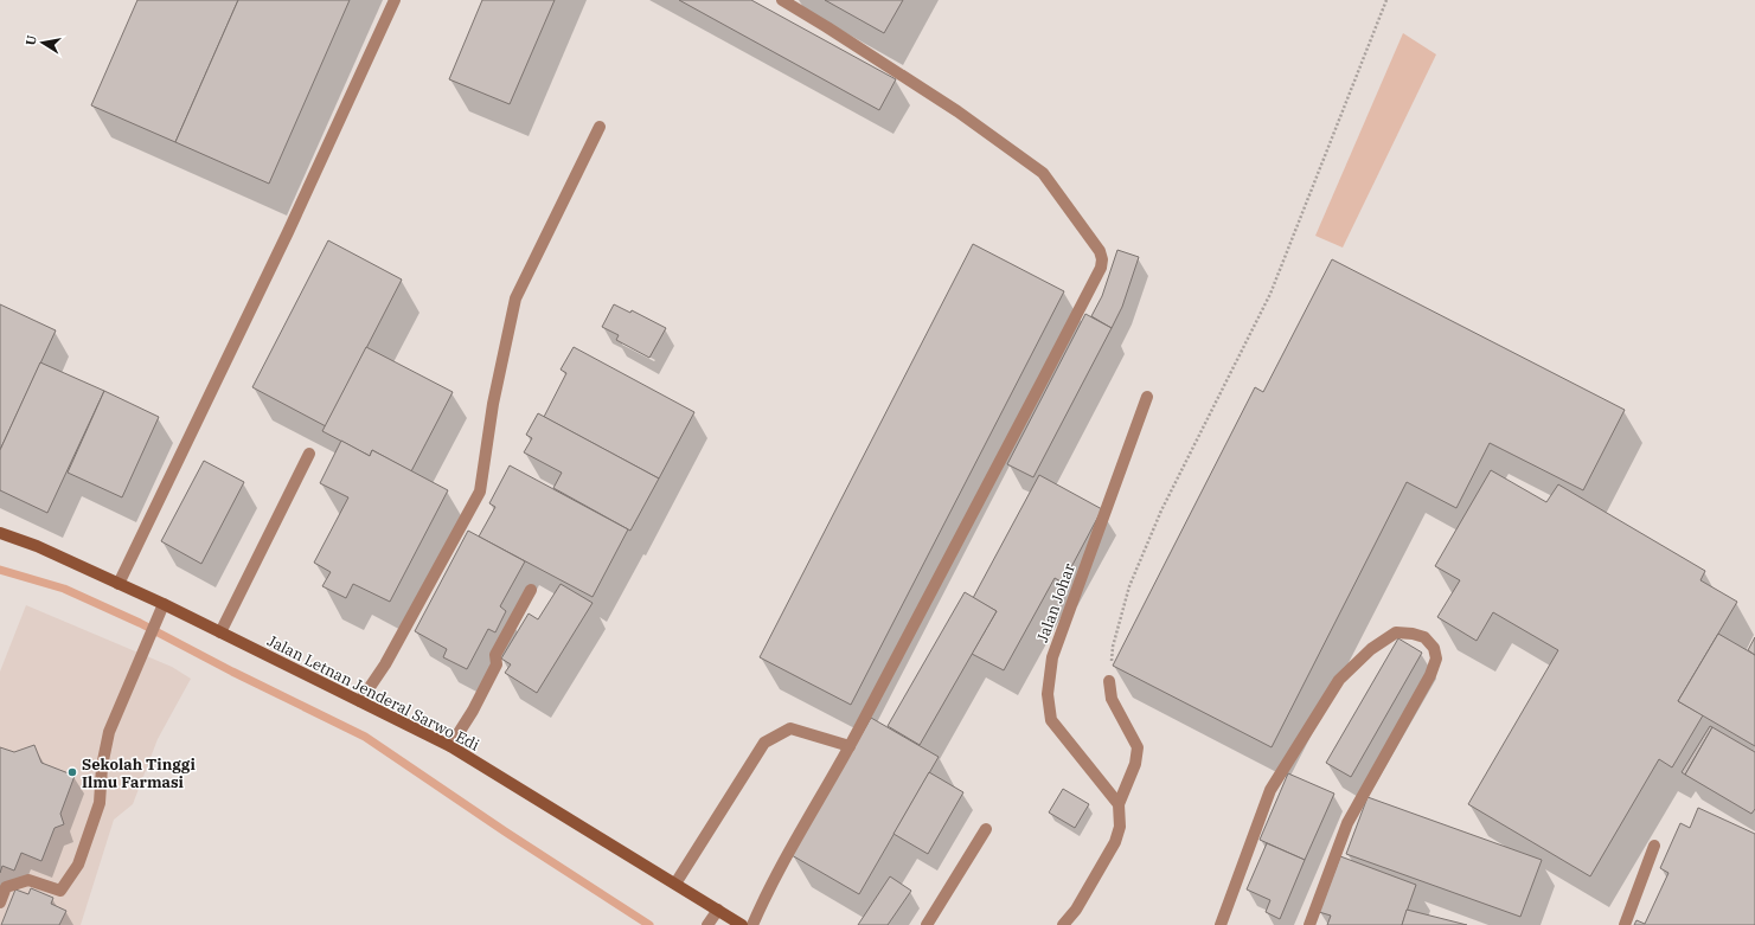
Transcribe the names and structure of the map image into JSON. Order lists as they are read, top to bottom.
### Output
{
  "streets": {
    "main road": ["Jalan Letnan Jenderal Sarwo Edi"],
    "street": ["Jalan Johar"]
  },
  "places": ["Sekolah Tinggi Ilmu Farmasi"],
  "north": "left"
}
